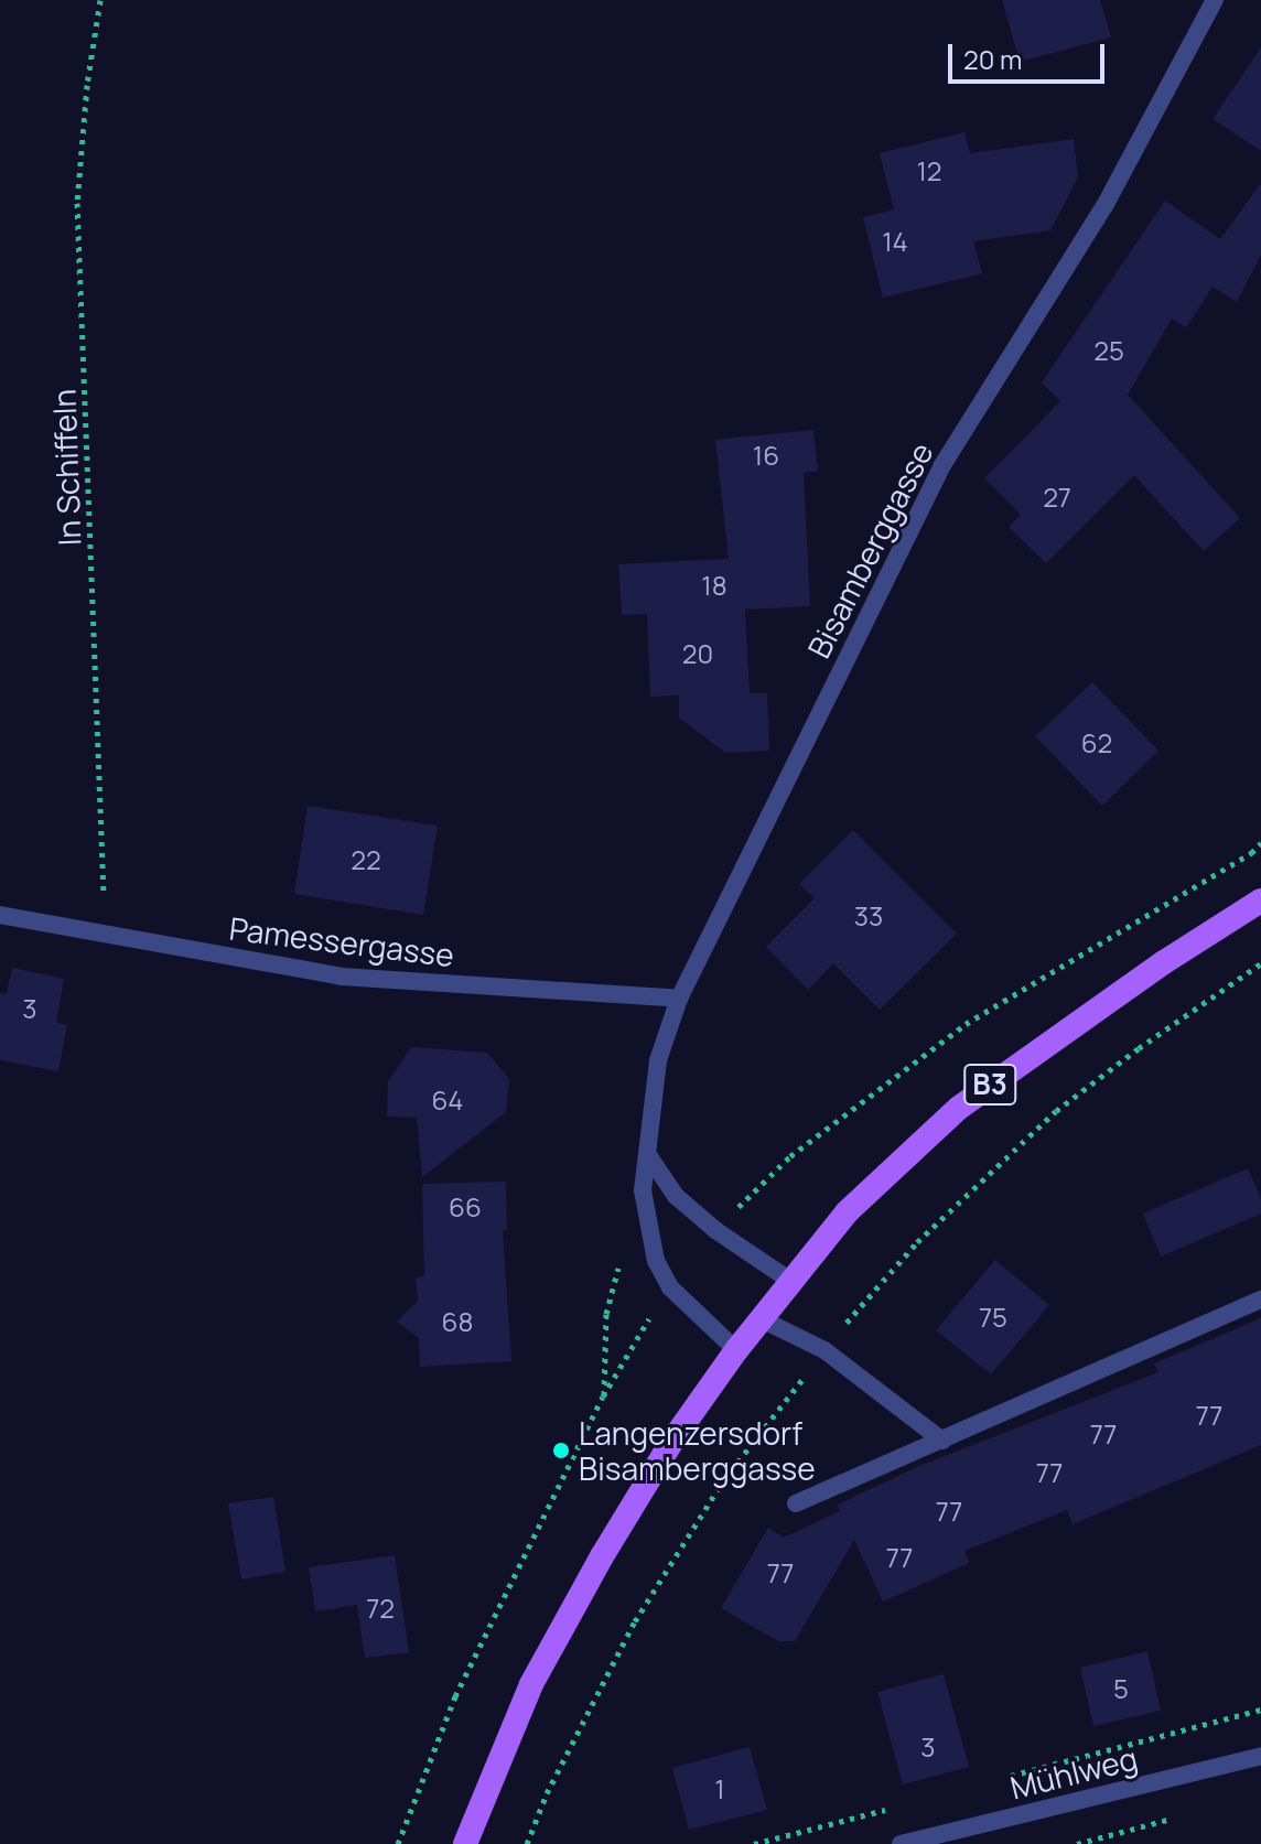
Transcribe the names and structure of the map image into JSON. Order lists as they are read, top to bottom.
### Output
{
  "streets": {
    "main road": ["B3"],
    "street": ["Bisamberggasse", "Pamessergasse", "Mühlweg"],
    "path": ["In Schiffeln"]
  },
  "crossings": [
    ["In Schiffeln", "Pamessergasse"],
    ["Bisamberggasse", "Pamessergasse"],
    ["Bisamberggasse", "B3"]
  ],
  "places": ["Langenzersdorf Bisamberggasse"],
  "house_numbers": [
    "12",
    "14",
    "25",
    "16",
    "27",
    "18",
    "20",
    "62",
    "22",
    "33",
    "3",
    "64",
    "66",
    "75",
    "68",
    "77",
    "77",
    "77",
    "77",
    "77",
    "77",
    "72",
    "5",
    "3",
    "1"
  ],
  "scale_bar": "20 m"
}
